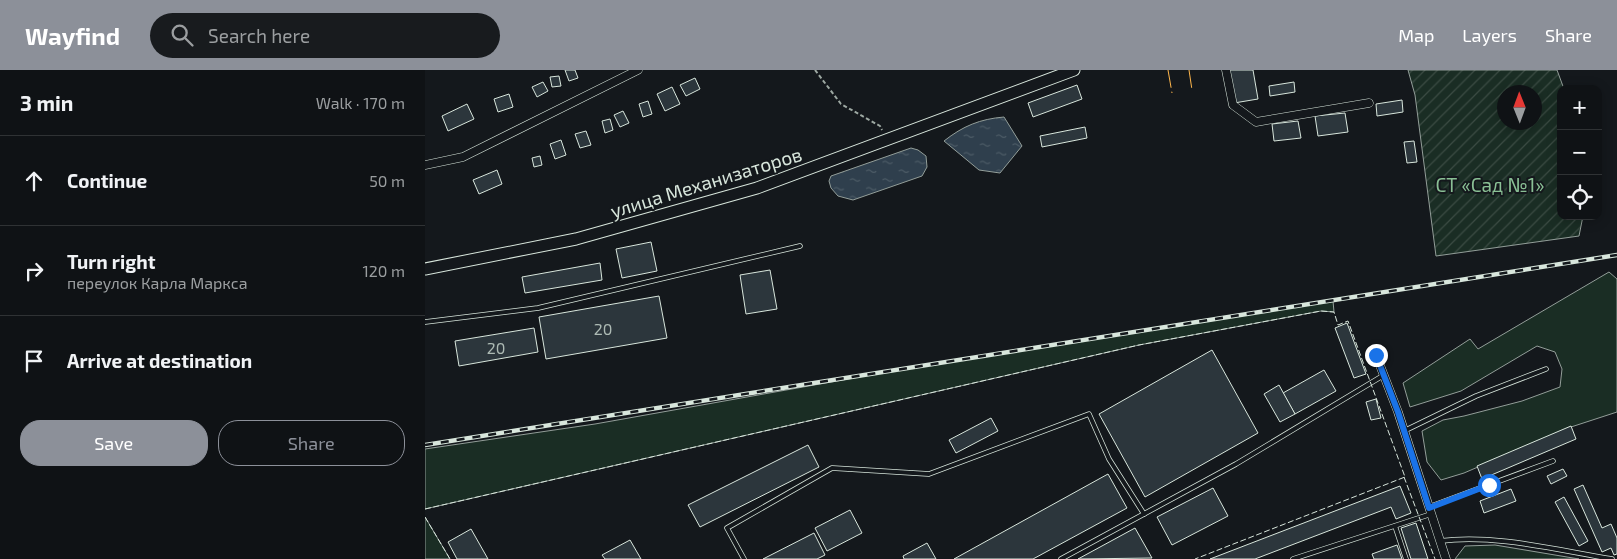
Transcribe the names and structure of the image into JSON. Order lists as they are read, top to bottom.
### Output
{
  "streets": {
    "street": ["улица Механизаторов"]
  },
  "parks": ["СТ «Сад №1»"],
  "house_numbers": ["20", "20"],
  "north": "top",
  "page": {
    "header": "Wayfind",
    "search": "Search here",
    "nav": ["Map", "Layers", "Share"],
    "heading": ["3 min", "Walk · 170 m"],
    "map_buttons": ["+", "−"],
    "list": [
      ["Continue", "50 m"],
      ["Turn right", "переулок Карла Маркса", "120 m"],
      "Arrive at destination"
    ],
    "buttons": ["Save", "Share"]
  }
}
